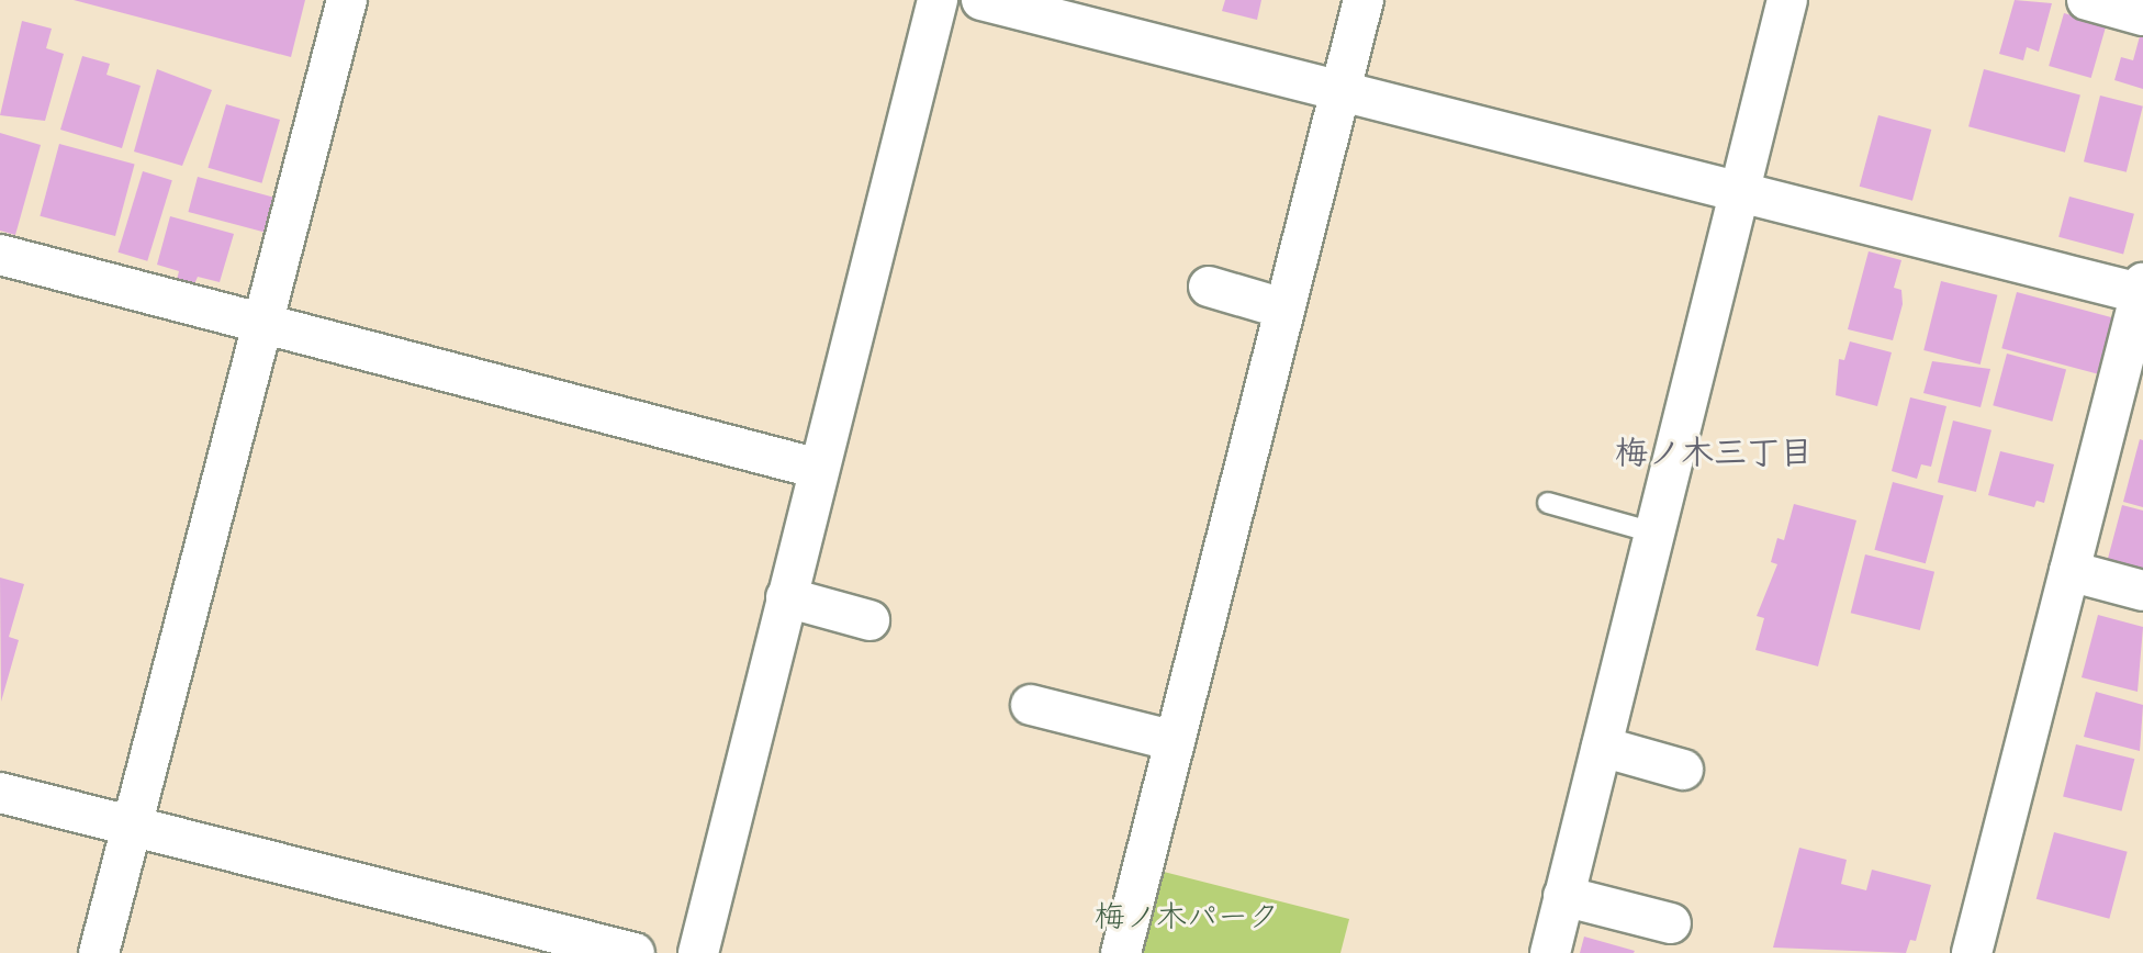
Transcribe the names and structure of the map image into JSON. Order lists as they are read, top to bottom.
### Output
{
  "districts": ["梅ノ木三丁目"],
  "parks": ["梅ノ木パーク"]
}
